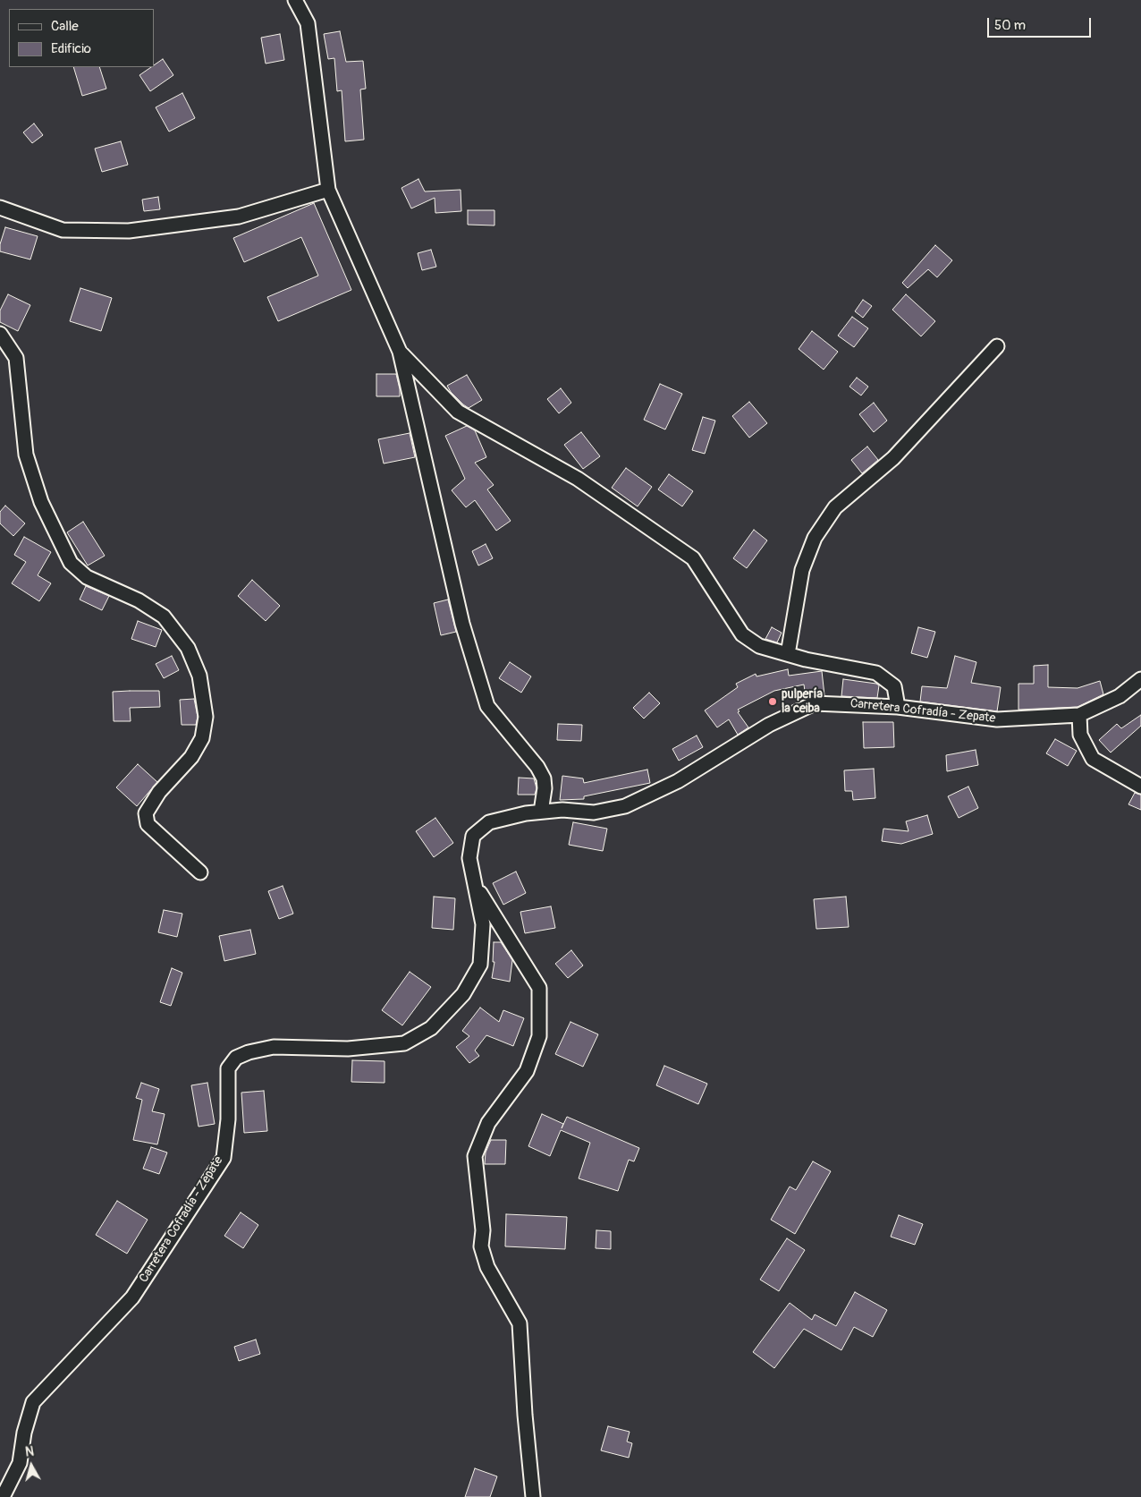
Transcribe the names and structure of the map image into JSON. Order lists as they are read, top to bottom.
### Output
{
  "streets": {
    "street": ["Carretera Cofradía - Zepate"]
  },
  "places": ["pulpería la ceiba"],
  "legend": ["Calle", "Edificio"],
  "scale_bar": "50 m",
  "north": "top"
}
